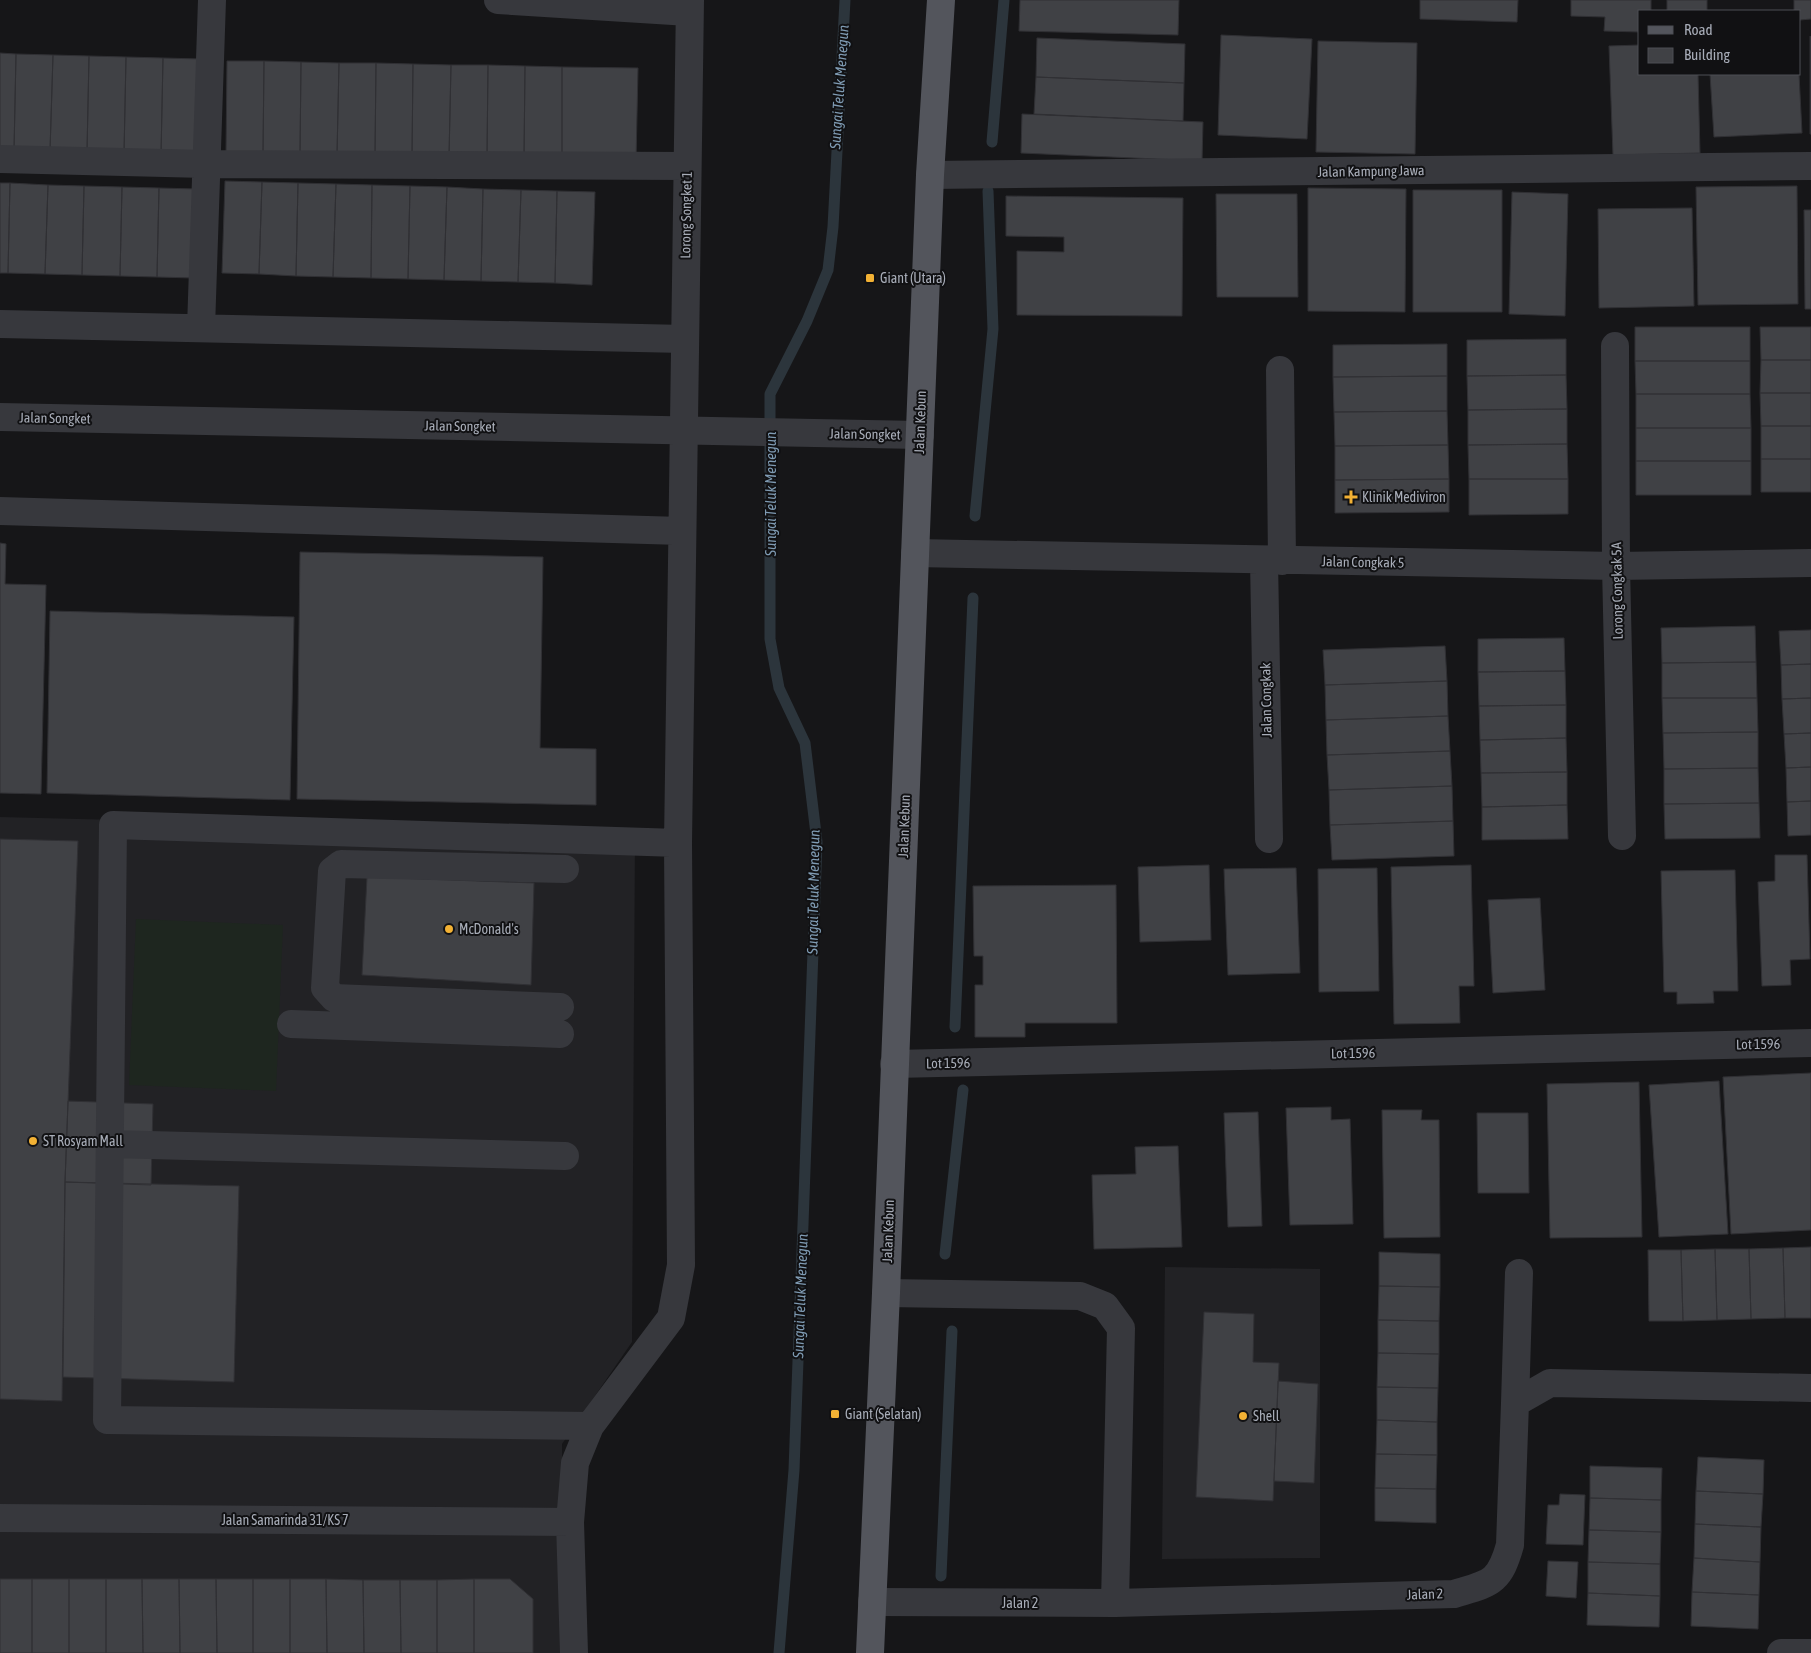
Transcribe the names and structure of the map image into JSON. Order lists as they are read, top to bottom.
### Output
{
  "streets": {
    "main road": ["Jalan Kebun"],
    "street": [
      "Jalan Kampung Jawa",
      "Lorong Songket 1",
      "Jalan Songket",
      "Jalan Congkak 5",
      "Lorong Congkak 5A",
      "Jalan Congkak",
      "Lot 1596",
      "Jalan Samarinda 31/KS 7",
      "Jalan 2"
    ]
  },
  "crossings": [
    ["Jalan Kampung Jawa", "Jalan Kebun"],
    ["Lorong Songket 1", "Jalan Songket"],
    ["Lorong Songket 1", "Jalan Samarinda 31/KS 7"],
    ["Jalan Songket", "Jalan Kebun"],
    ["Jalan Kebun", "Jalan Congkak 5"],
    ["Jalan Kebun", "Lot 1596"],
    ["Jalan Kebun", "Jalan 2"],
    ["Jalan Congkak 5", "Lorong Congkak 5A"],
    ["Jalan Congkak 5", "Jalan Congkak"]
  ],
  "water": ["Sungai Teluk Menegun"],
  "places": {
    "transit": ["Giant (Utara)", "Giant (Selatan)"],
    "health": ["Klinik Mediviron"],
    "other": ["McDonald's", "ST Rosyam Mall", "Shell"]
  },
  "legend": ["Road", "Building"]
}
